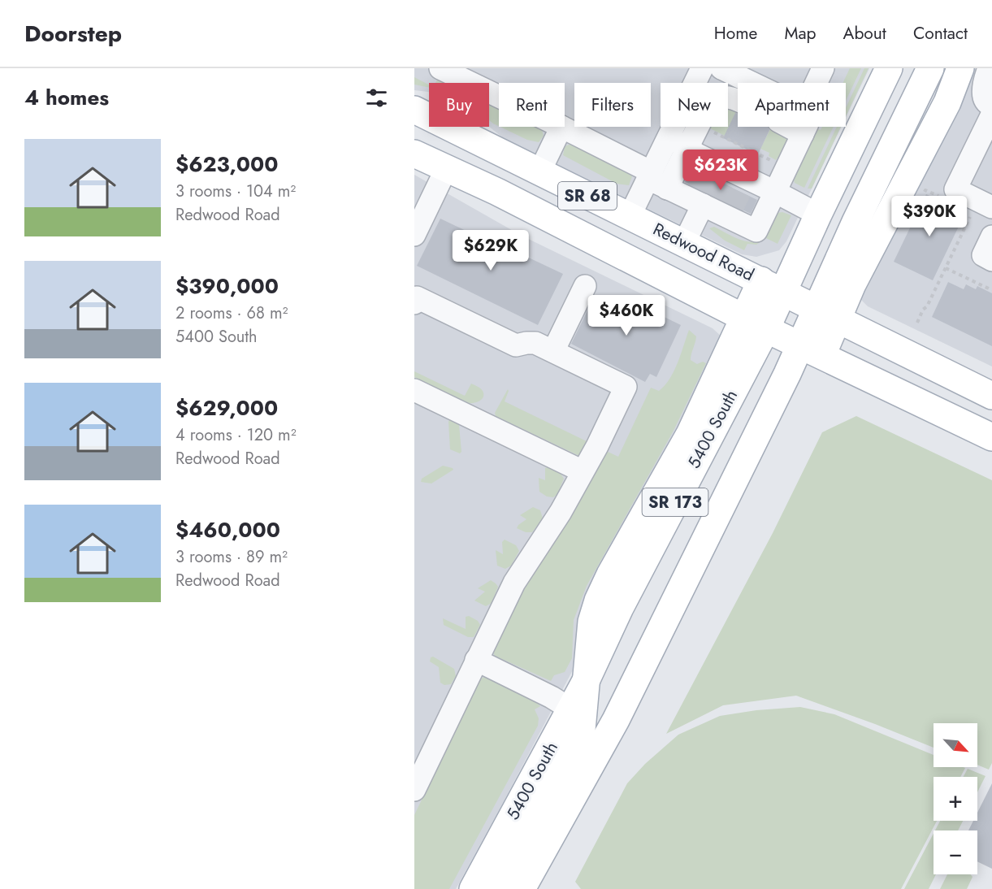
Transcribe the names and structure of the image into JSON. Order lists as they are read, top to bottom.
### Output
{
  "streets": {
    "main road": [
      "SR 68",
      "Redwood Road",
      "5400 South",
      "SR 173"
    ]
  },
  "crossings": [
    ["SR 68", "SR 173"],
    ["Redwood Road", "SR 173"]
  ],
  "north": "bottom right",
  "page": {
    "header": "Doorstep",
    "nav": [
      "Home",
      "Map",
      "About",
      "Contact"
    ],
    "heading": "4 homes",
    "chip": [
      "Buy",
      "Rent",
      "Filters",
      "New",
      "Apartment"
    ],
    "list": [
      {
        "name": "$623,000",
        "note": "3 rooms · 104 m² · Redwood Road"
      },
      {
        "name": "$390,000",
        "note": "2 rooms · 68 m² · 5400 South"
      },
      {
        "name": "$629,000",
        "note": "4 rooms · 120 m² · Redwood Road"
      },
      {
        "name": "$460,000",
        "note": "3 rooms · 89 m² · Redwood Road"
      }
    ],
    "price": [
      "$623K",
      "$390K",
      "$629K",
      "$460K"
    ],
    "map_buttons": ["+", "−"]
  }
}
